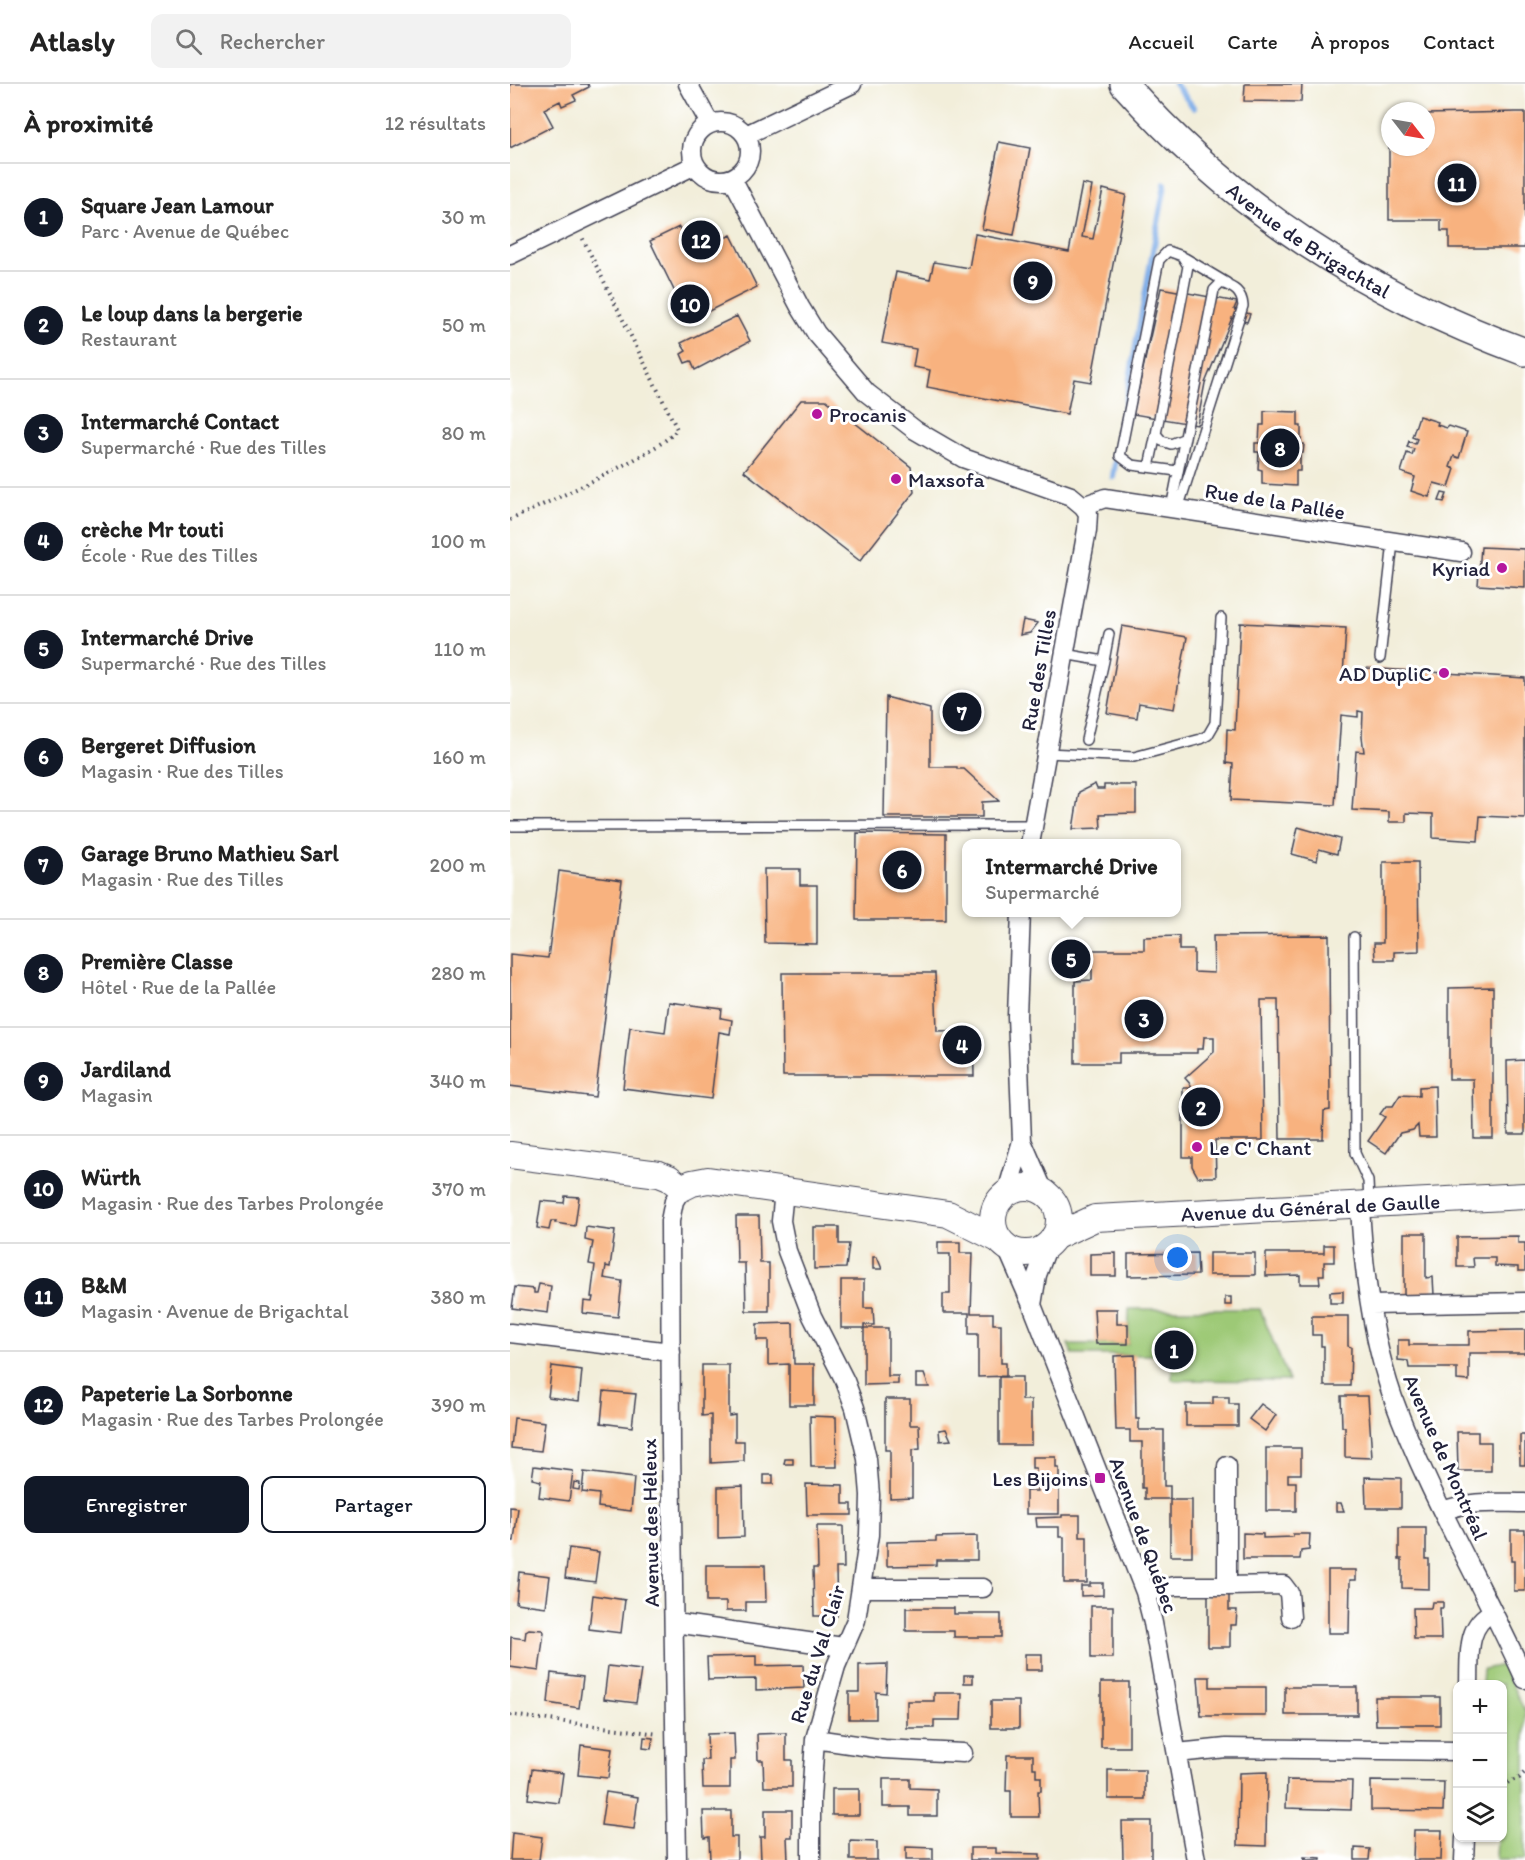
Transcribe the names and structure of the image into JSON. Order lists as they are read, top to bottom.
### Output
{
  "streets": {
    "main road": ["Avenue de Brigachtal"],
    "street": [
      "Rue de la Pallée",
      "Rue des Tilles",
      "Avenue du Général de Gaulle",
      "Avenue de Montréal",
      "Avenue des Héleux",
      "Avenue de Québec",
      "Rue du Val Clair"
    ]
  },
  "crossings": [
    ["Rue de la Pallée", "Rue des Tilles"],
    ["Avenue du Général de Gaulle", "Avenue de Montréal"],
    ["Avenue du Général de Gaulle", "Avenue de Québec"]
  ],
  "places": {
    "other": [
      "Procanis",
      "Maxsofa",
      "Kyriad",
      "AD DupliC",
      "Le C' Chant"
    ],
    "transit": ["Les Bijoins"]
  },
  "north": "bottom right",
  "page": {
    "header": "Atlasly",
    "search": "Rechercher",
    "nav": [
      "Accueil",
      "Carte",
      "À propos",
      "Contact"
    ],
    "heading": ["À proximité", "12 résultats"],
    "pins": [
      "11",
      "12",
      "9",
      "10",
      "8",
      "7",
      "6",
      "5",
      "3",
      "4",
      "2",
      "1"
    ],
    "list": [
      {
        "mark": "1",
        "name": "Square Jean Lamour",
        "note": "Parc · Avenue de Québec",
        "value": "30 m"
      },
      {
        "mark": "2",
        "name": "Le loup dans la bergerie",
        "note": "Restaurant",
        "value": "50 m"
      },
      {
        "mark": "3",
        "name": "Intermarché Contact",
        "note": "Supermarché · Rue des Tilles",
        "value": "80 m"
      },
      {
        "mark": "4",
        "name": "crèche Mr touti",
        "note": "École · Rue des Tilles",
        "value": "100 m"
      },
      {
        "mark": "5",
        "name": "Intermarché Drive",
        "note": "Supermarché · Rue des Tilles",
        "value": "110 m"
      },
      {
        "mark": "6",
        "name": "Bergeret Diffusion",
        "note": "Magasin · Rue des Tilles",
        "value": "160 m"
      },
      {
        "mark": "7",
        "name": "Garage Bruno Mathieu Sarl",
        "note": "Magasin · Rue des Tilles",
        "value": "200 m"
      },
      {
        "mark": "8",
        "name": "Première Classe",
        "note": "Hôtel · Rue de la Pallée",
        "value": "280 m"
      },
      {
        "mark": "9",
        "name": "Jardiland",
        "note": "Magasin",
        "value": "340 m"
      },
      {
        "mark": "10",
        "name": "Würth",
        "note": "Magasin · Rue des Tarbes Prolongée",
        "value": "370 m"
      },
      {
        "mark": "11",
        "name": "B&M",
        "note": "Magasin · Avenue de Brigachtal",
        "value": "380 m"
      },
      {
        "mark": "12",
        "name": "Papeterie La Sorbonne",
        "note": "Magasin · Rue des Tarbes Prolongée",
        "value": "390 m"
      }
    ],
    "popup": ["Intermarché Drive", "Supermarché"],
    "buttons": ["Enregistrer", "Partager"],
    "map_buttons": ["+", "−"]
  }
}
